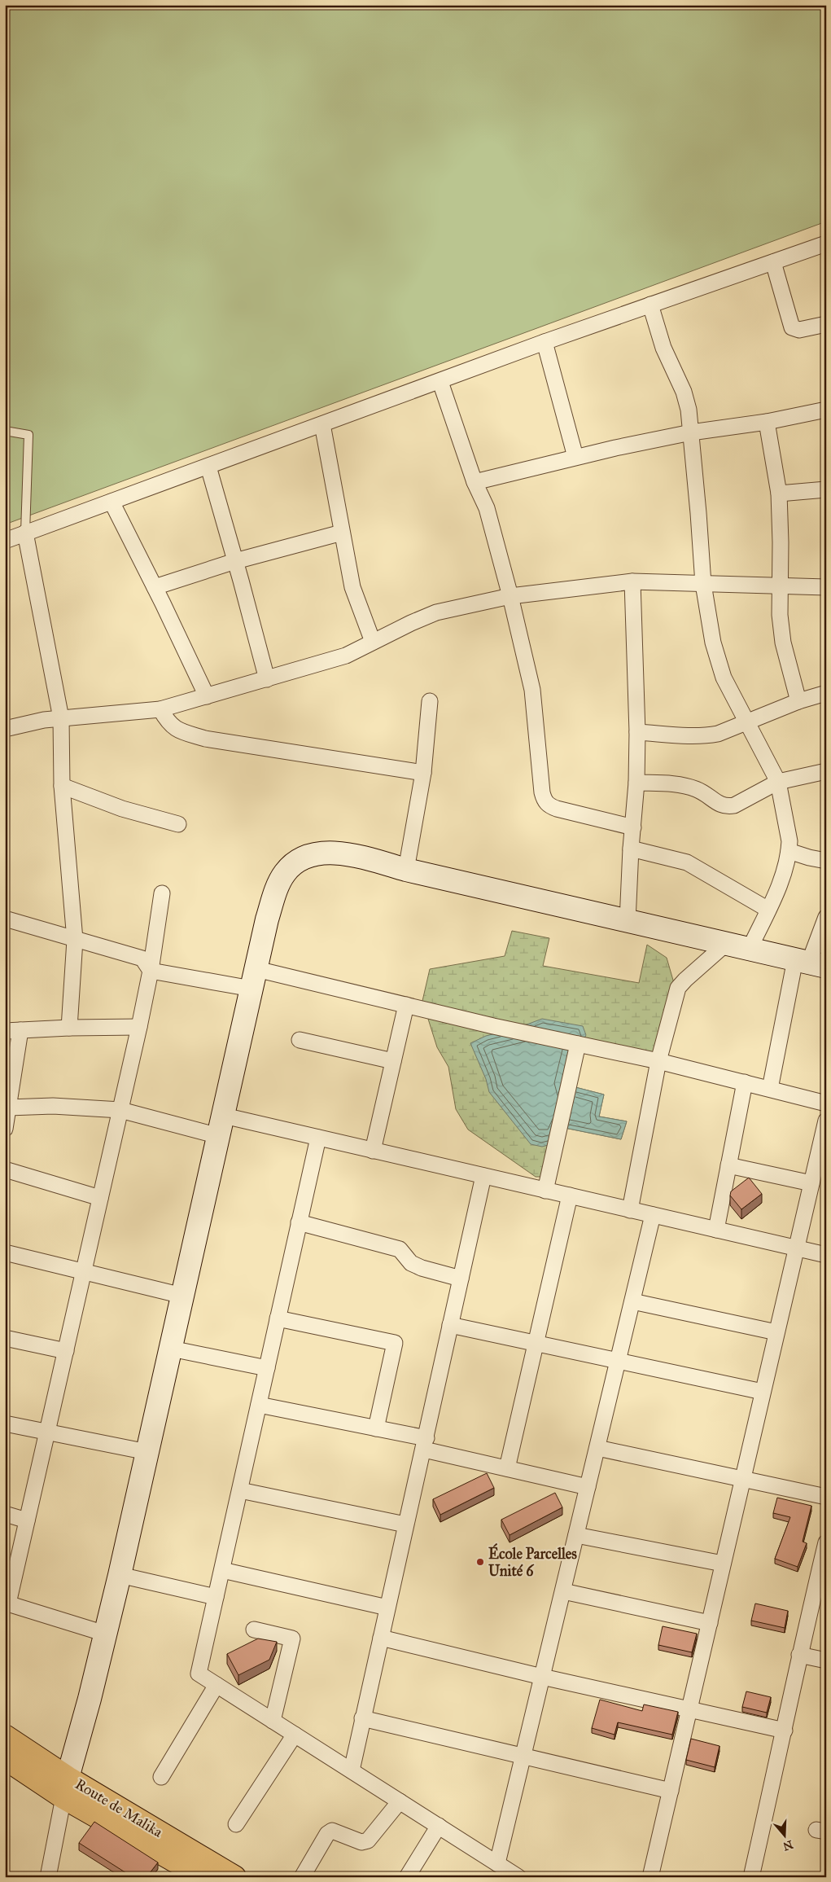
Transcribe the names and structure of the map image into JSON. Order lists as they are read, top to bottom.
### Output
{
  "streets": {
    "main road": ["Route de Malika"]
  },
  "places": ["École Parcelles Unité 6"],
  "north": "bottom"
}
